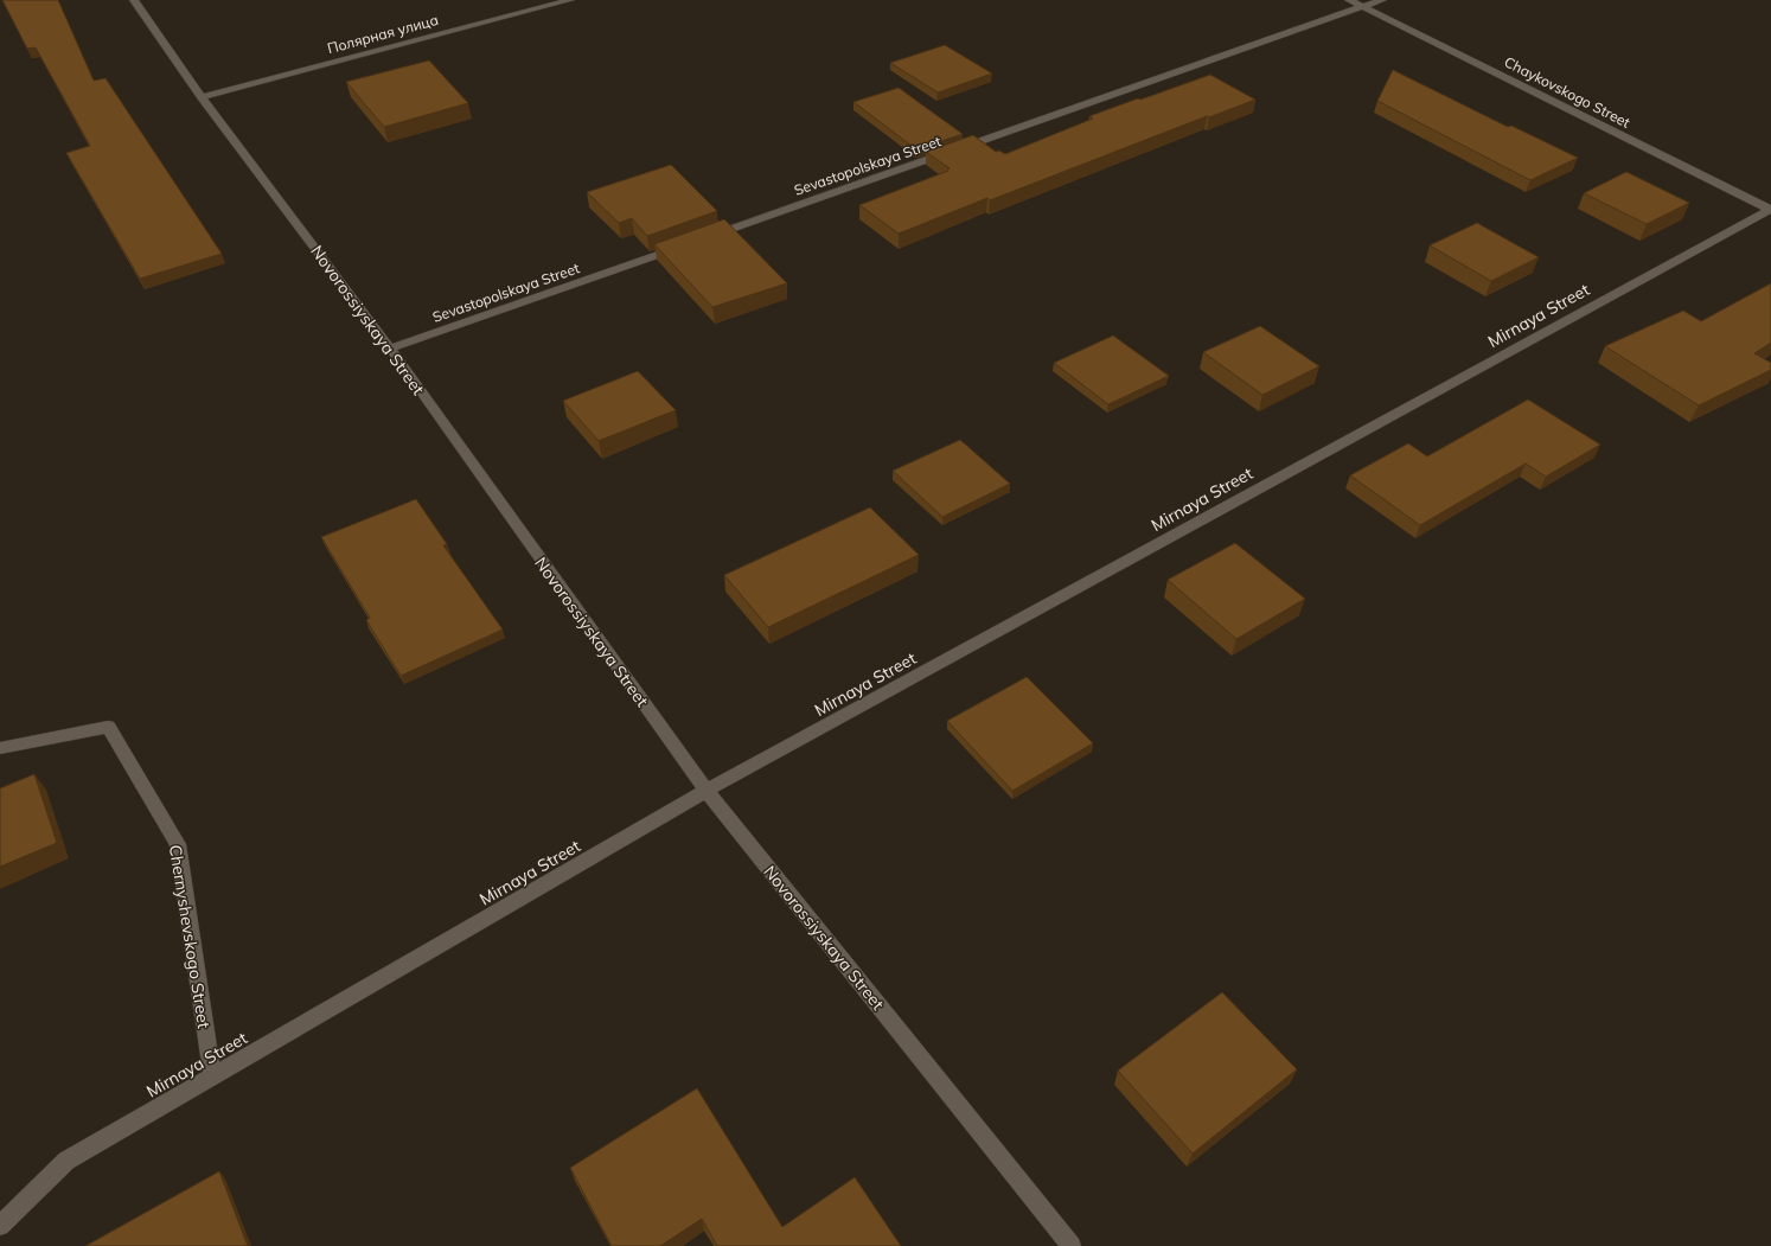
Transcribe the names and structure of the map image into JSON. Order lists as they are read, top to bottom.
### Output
{
  "streets": {
    "street": [
      "Полярная улица",
      "Chaykovskogo Street",
      "Sevastopolskaya Street",
      "Mirnaya Street",
      "Novorossiyskaya Street",
      "Chernyshevskogo Street"
    ]
  },
  "crossings": [
    ["Полярная улица", "Novorossiyskaya Street"],
    ["Chaykovskogo Street", "Sevastopolskaya Street"],
    ["Chaykovskogo Street", "Mirnaya Street"],
    ["Sevastopolskaya Street", "Novorossiyskaya Street"],
    ["Mirnaya Street", "Novorossiyskaya Street"],
    ["Mirnaya Street", "Chernyshevskogo Street"]
  ]
}
